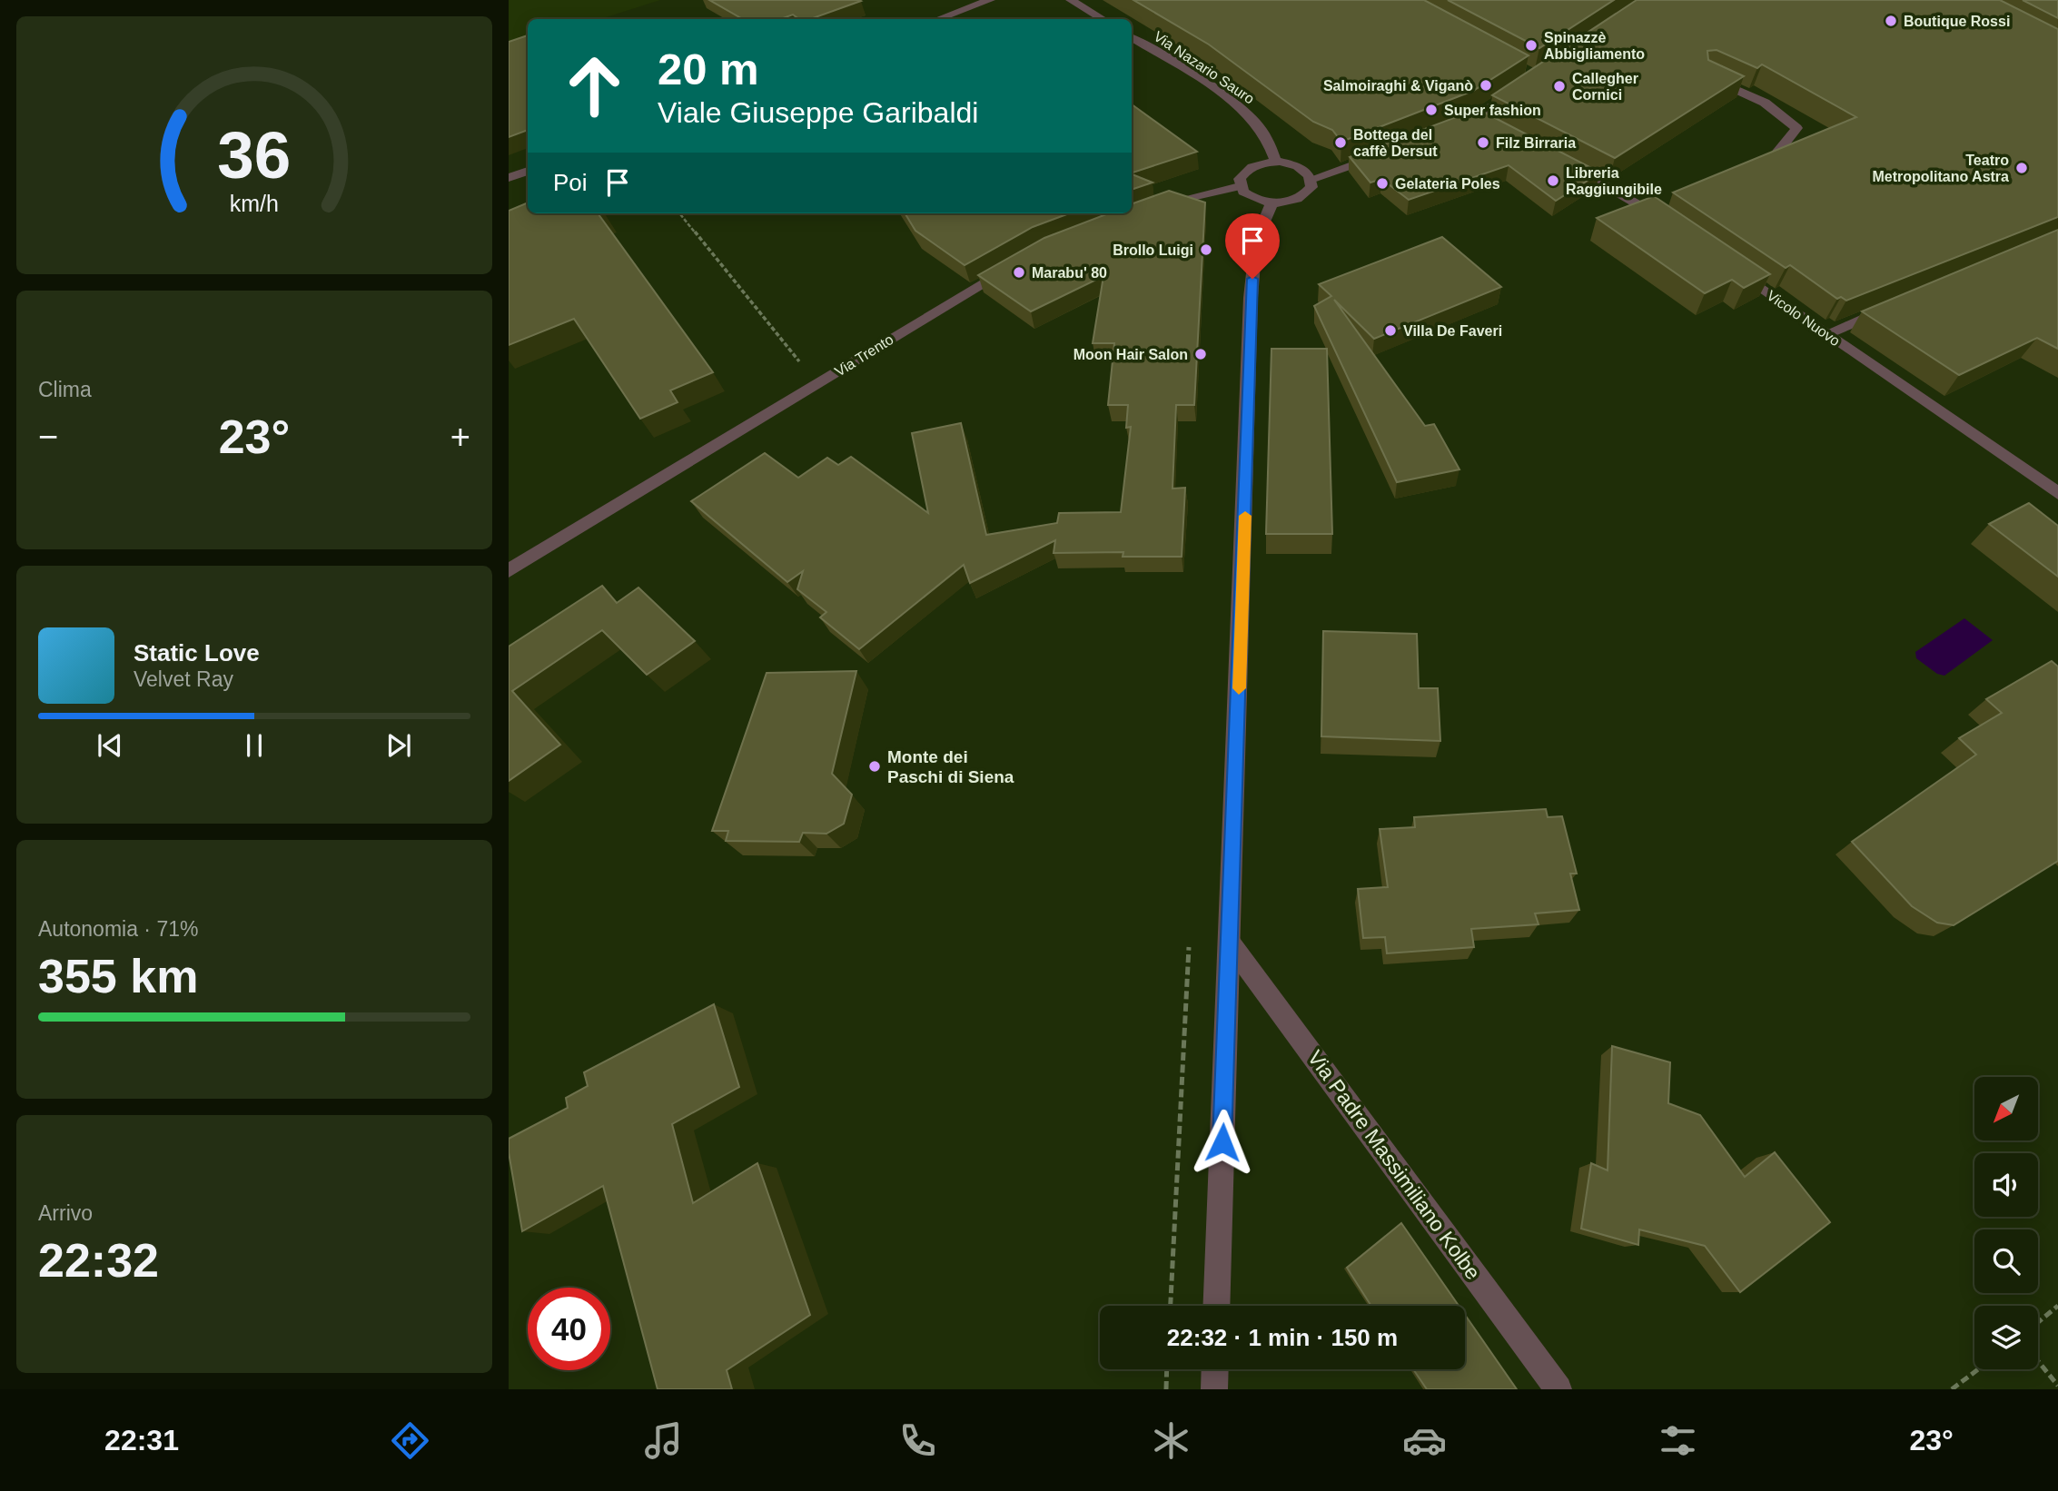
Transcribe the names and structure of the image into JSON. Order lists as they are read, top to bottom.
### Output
{
  "streets": {
    "street": [
      "Via Nazario Sauro",
      "Vicolo Nuovo",
      "Via Trento",
      "Via Padre Massimiliano Kolbe"
    ]
  },
  "places": [
    "Boutique Rossi",
    "Spinazzè Abbigliamento",
    "Salmoiraghi & Viganò",
    "Callegher Cornici",
    "Super fashion",
    "Bottega del caffè Dersut",
    "Filz Birraria",
    "Teatro Metropolitano Astra",
    "Libreria Raggiungibile",
    "Gelateria Poles",
    "Brollo Luigi",
    "Marabu' 80",
    "Villa De Faveri",
    "Moon Hair Salon",
    "Monte dei Paschi di Siena"
  ],
  "north": "bottom left",
  "page": {
    "turn": ["20 m", "Viale Giuseppe Garibaldi"],
    "then": "Poi",
    "tile": [
      "Clima",
      ["Autonomia · 71%", "355 km"],
      ["Arrivo", "22:32"]
    ],
    "heat": ["−", "23°", "+"],
    "song": ["Static Love", "Velvet Ray"],
    "limit": "40",
    "trip": "22:32 · 1 min · 150 m",
    "tabs": ["22:31", "23°"],
    "gauge": ["36", "km/h"]
  }
}
